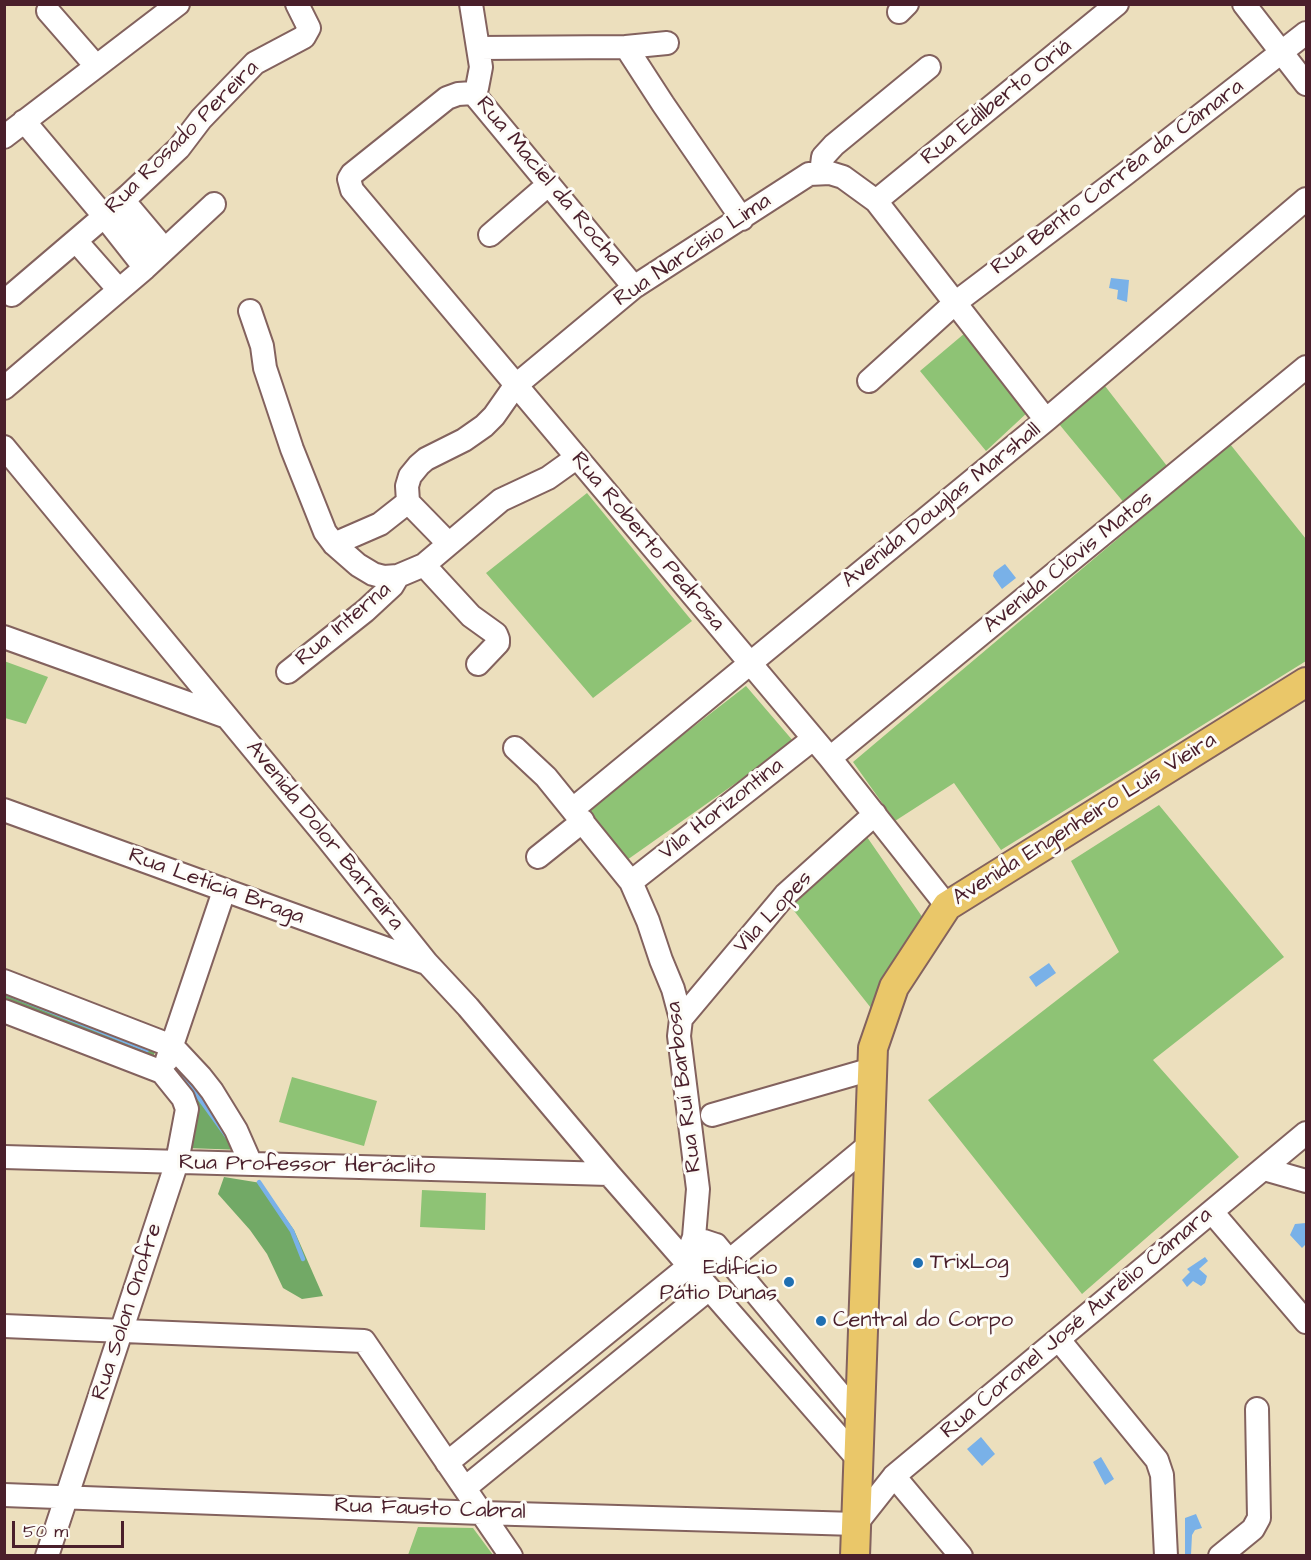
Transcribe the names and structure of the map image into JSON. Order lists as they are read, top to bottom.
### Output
{
  "streets": {
    "main road": ["Avenida Engenheiro Luís Vieira"],
    "street": [
      "Rua Edilberto Oriá",
      "Rua Rosado Pereira",
      "Rua Bento Corrêa da Câmara",
      "Rua Maciel da Rocha",
      "Rua Narcísio Lima",
      "Avenida Douglas Marshall",
      "Rua Roberto Pedrosa",
      "Avenida Clóvis Matos",
      "Rua Interna",
      "Vila Horizontina",
      "Avenida Dolor Barreira",
      "Rua Letícia Braga",
      "Vila Lopes",
      "Rua Ruí Barbosa",
      "Rua Professor Heráclito",
      "Rua Solon Onofre",
      "Rua Coronel José Aurélio Câmara",
      "Rua Fausto Cabral"
    ]
  },
  "crossings": [
    ["Rua Maciel da Rocha", "Rua Narcísio Lima"],
    ["Rua Maciel da Rocha", "Rua Roberto Pedrosa"],
    ["Rua Narcísio Lima", "Rua Roberto Pedrosa"],
    ["Avenida Douglas Marshall", "Rua Roberto Pedrosa"],
    ["Avenida Douglas Marshall", "Rua Ruí Barbosa"],
    ["Rua Roberto Pedrosa", "Avenida Clóvis Matos"],
    ["Rua Roberto Pedrosa", "Vila Horizontina"],
    ["Rua Roberto Pedrosa", "Avenida Engenheiro Luís Vieira"],
    ["Rua Roberto Pedrosa", "Vila Lopes"],
    ["Vila Horizontina", "Rua Ruí Barbosa"],
    ["Avenida Engenheiro Luís Vieira", "Avenida Dolor Barreira"],
    ["Avenida Engenheiro Luís Vieira", "Rua Coronel José Aurélio Câmara"],
    ["Avenida Engenheiro Luís Vieira", "Rua Fausto Cabral"],
    ["Avenida Dolor Barreira", "Rua Letícia Braga"],
    ["Avenida Dolor Barreira", "Rua Ruí Barbosa"],
    ["Avenida Dolor Barreira", "Rua Professor Heráclito"],
    ["Vila Lopes", "Rua Ruí Barbosa"],
    ["Rua Professor Heráclito", "Rua Solon Onofre"],
    ["Rua Solon Onofre", "Rua Fausto Cabral"],
    ["Rua Coronel José Aurélio Câmara", "Rua Fausto Cabral"]
  ],
  "places": ["TrixLog", "Edifício Pátio Dunas", "Central do Corpo"],
  "scale_bar": "50 m"
}
